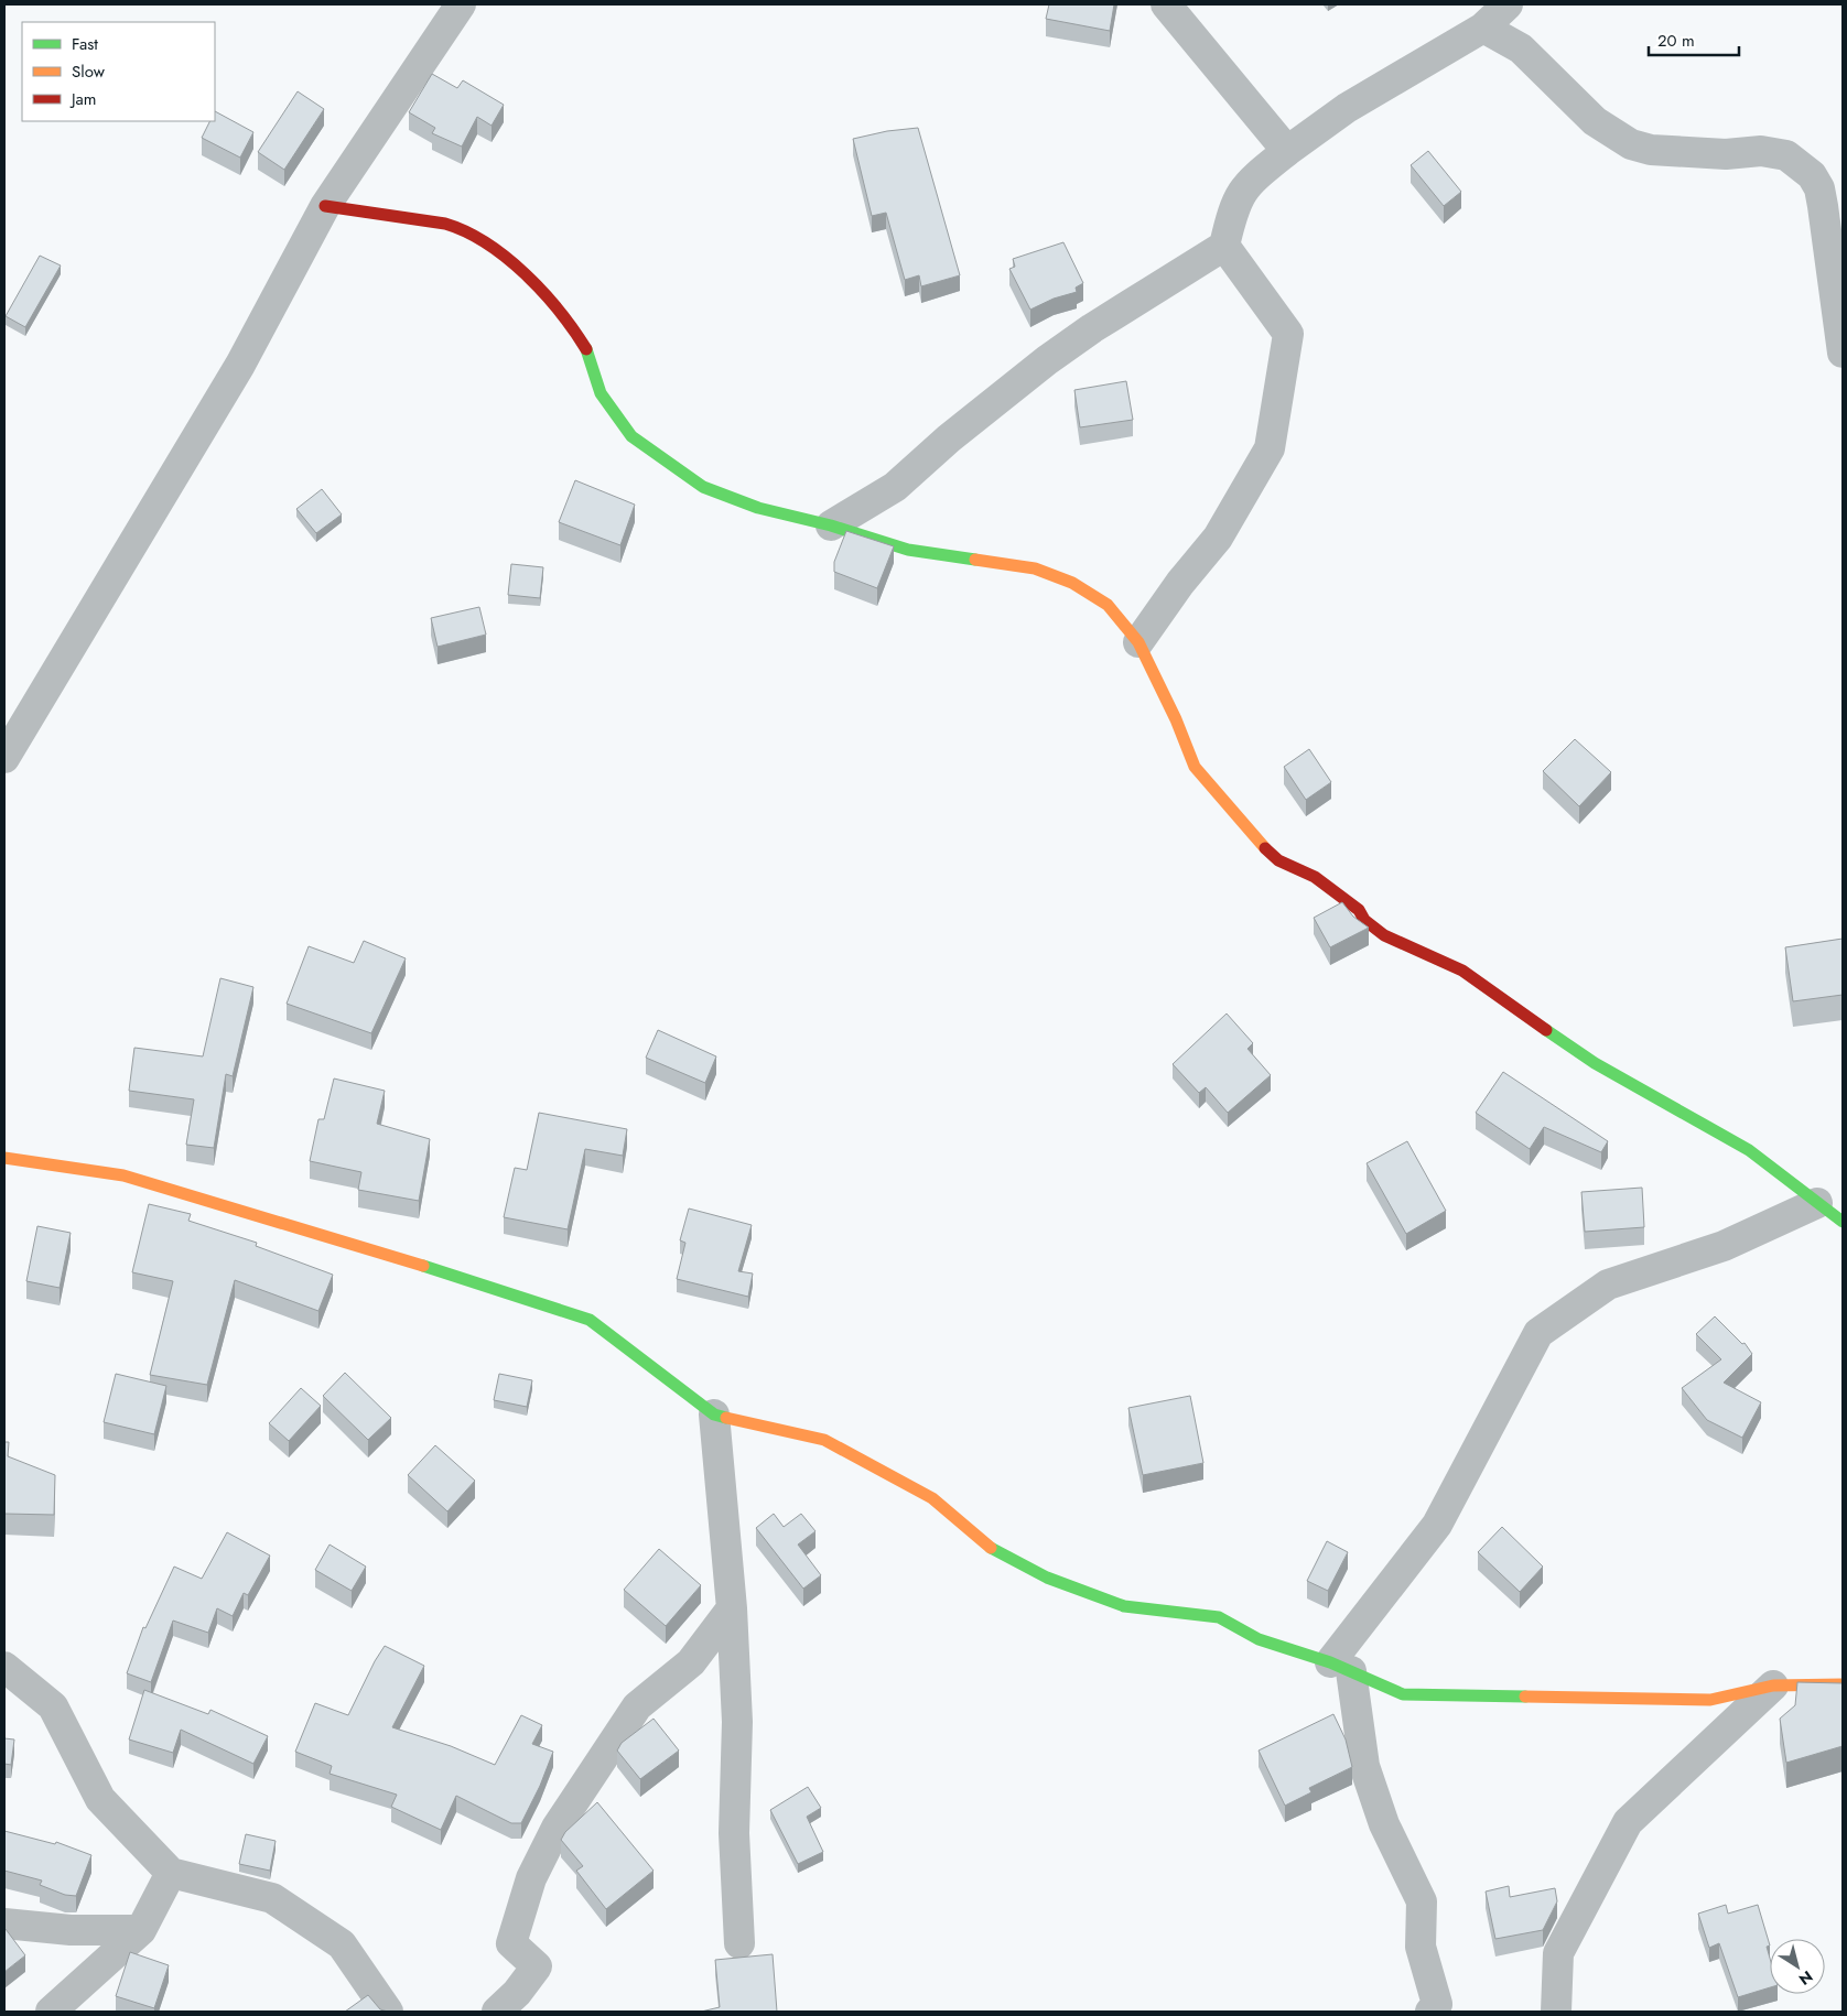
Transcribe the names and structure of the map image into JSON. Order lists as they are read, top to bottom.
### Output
{
  "legend": ["Fast", "Slow", "Jam"],
  "scale_bar": "20 m",
  "north": "bottom right"
}
